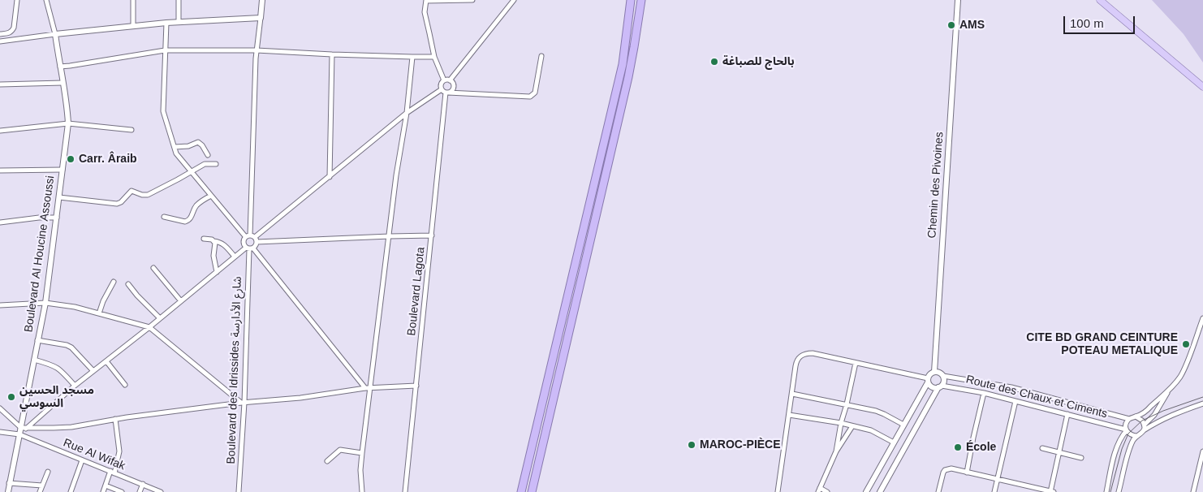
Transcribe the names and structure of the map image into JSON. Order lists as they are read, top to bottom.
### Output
{
  "streets": {
    "street": [
      "Chemin des Pivoines",
      "Boulevard Al Houcine Assoussi",
      "Boulevard Lagota",
      "Boulevard des Idrissides شارع الأدارسة",
      "Route des Chaux et Ciments",
      "Rue Al Wifak"
    ]
  },
  "crossings": [
    ["Chemin des Pivoines", "Route des Chaux et Ciments"],
    ["Boulevard Al Houcine Assoussi", "Rue Al Wifak"]
  ],
  "places": [
    "AMS",
    "بالحاج للصباغة",
    "Carr. Âraib",
    "CITE BD GRAND CEINTURE POTEAU METALIQUE",
    "مسجد الحسين السوسي",
    "MAROC-PIÈCE",
    "École"
  ],
  "scale_bar": "100 m"
}
